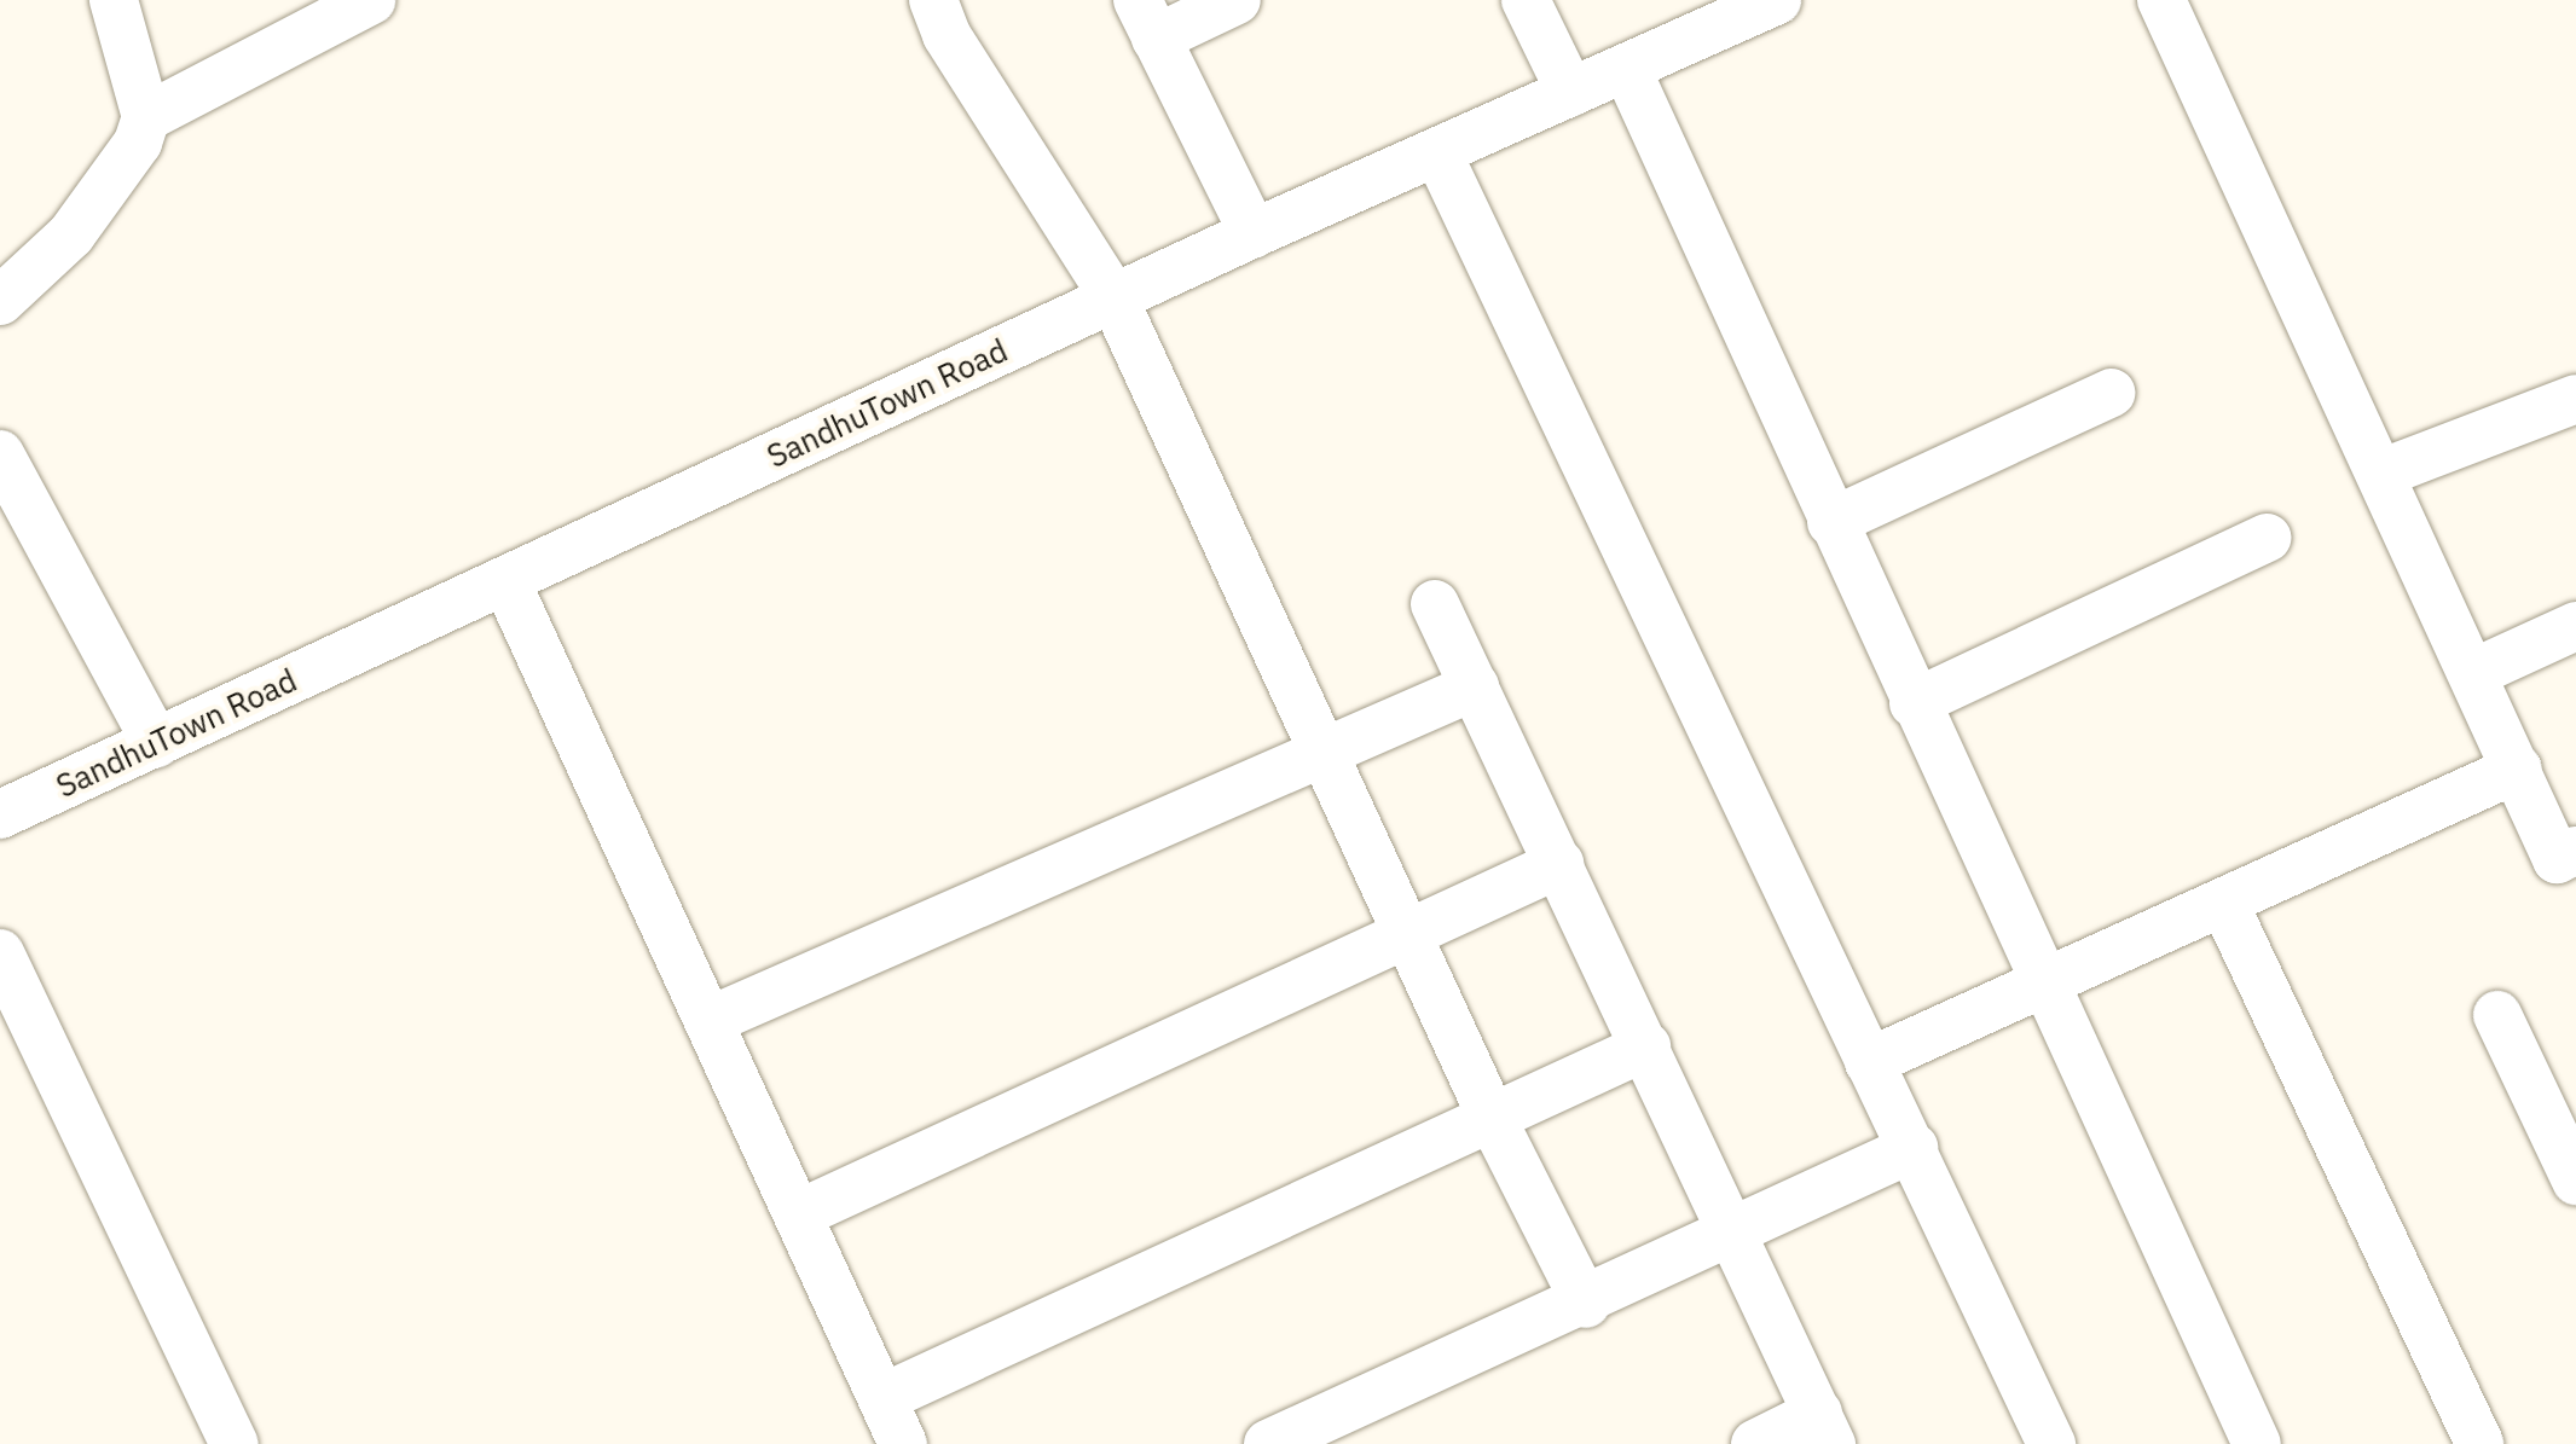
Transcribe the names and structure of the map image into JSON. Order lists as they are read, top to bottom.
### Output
{
  "streets": {
    "street": ["SandhuTown Road"]
  }
}
